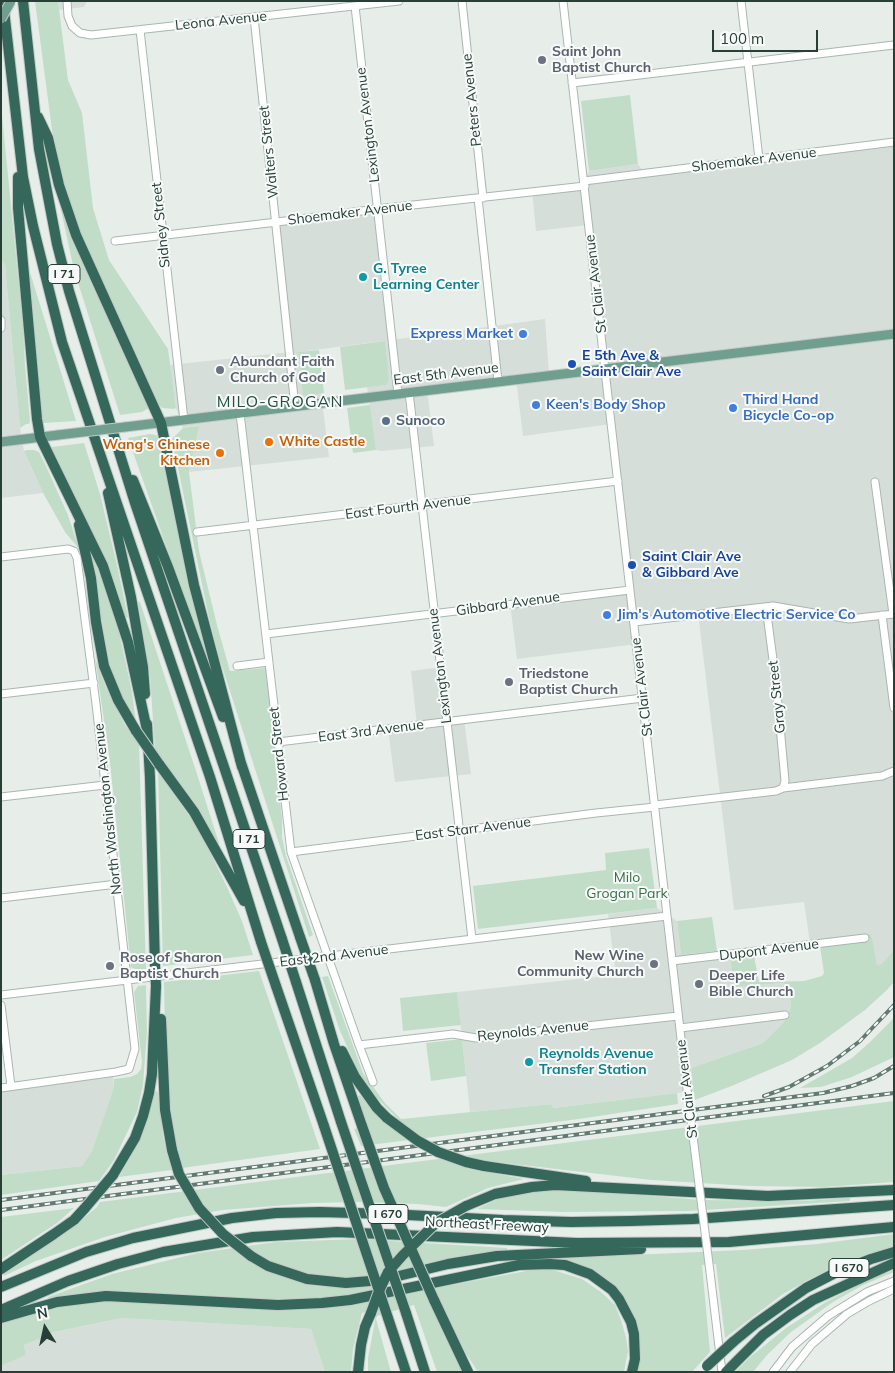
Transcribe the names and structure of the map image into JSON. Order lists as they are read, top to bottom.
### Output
{
  "streets": {
    "highway": ["I 71", "I 670", "Northeast Freeway"],
    "main road": ["East 5th Avenue"],
    "street": [
      "Leona Avenue",
      "Peters Avenue",
      "Lexington Avenue",
      "Walters Street",
      "Shoemaker Avenue",
      "Sidney Street",
      "St Clair Avenue",
      "East Fourth Avenue",
      "Gibbard Avenue",
      "Gray Street",
      "East 3rd Avenue",
      "Howard Street",
      "North Washington Avenue",
      "East Starr Avenue",
      "Dupont Avenue",
      "East 2nd Avenue",
      "Reynolds Avenue"
    ]
  },
  "crossings": [
    ["Leona Avenue", "Lexington Avenue"],
    ["Leona Avenue", "Walters Street"],
    ["Leona Avenue", "Sidney Street"],
    ["Peters Avenue", "Shoemaker Avenue"],
    ["Peters Avenue", "East 5th Avenue"],
    ["Lexington Avenue", "Shoemaker Avenue"],
    ["Lexington Avenue", "East 5th Avenue"],
    ["Lexington Avenue", "East Fourth Avenue"],
    ["Lexington Avenue", "Gibbard Avenue"],
    ["Lexington Avenue", "East 3rd Avenue"],
    ["Lexington Avenue", "East Starr Avenue"],
    ["Lexington Avenue", "East 2nd Avenue"],
    ["Walters Street", "Shoemaker Avenue"],
    ["Walters Street", "East 5th Avenue"],
    ["Shoemaker Avenue", "Sidney Street"],
    ["Shoemaker Avenue", "St Clair Avenue"],
    ["Sidney Street", "East 5th Avenue"],
    ["St Clair Avenue", "East 5th Avenue"],
    ["St Clair Avenue", "East Fourth Avenue"],
    ["St Clair Avenue", "Gibbard Avenue"],
    ["St Clair Avenue", "East 3rd Avenue"],
    ["St Clair Avenue", "East Starr Avenue"],
    ["St Clair Avenue", "Dupont Avenue"],
    ["St Clair Avenue", "East 2nd Avenue"],
    ["St Clair Avenue", "Reynolds Avenue"],
    ["East 5th Avenue", "Howard Street"],
    ["East Fourth Avenue", "Howard Street"],
    ["Gibbard Avenue", "Howard Street"],
    ["Gray Street", "East Starr Avenue"],
    ["East 3rd Avenue", "Howard Street"],
    ["Howard Street", "East Starr Avenue"],
    ["Howard Street", "East 2nd Avenue"],
    ["Howard Street", "Reynolds Avenue"],
    ["North Washington Avenue", "East 2nd Avenue"]
  ],
  "districts": ["MILO-GROGAN"],
  "parks": ["Milo Grogan Park"],
  "places": [
    "Saint John Baptist Church",
    "G. Tyree Learning Center",
    "Express Market",
    "E 5th Ave & Saint Clair Ave",
    "Abundant Faith Church of God",
    "Keen's Body Shop",
    "Third Hand Bicycle Co-op",
    "Sunoco",
    "White Castle",
    "Wang's Chinese Kitchen",
    "Saint Clair Ave & Gibbard Ave",
    "Jim's Automotive Electric Service Co",
    "Triedstone Baptist Church",
    "New Wine Community Church",
    "Rose of Sharon Baptist Church",
    "Deeper Life Bible Church",
    "Reynolds Avenue Transfer Station"
  ],
  "scale_bar": "100 m",
  "north": "top"
}
